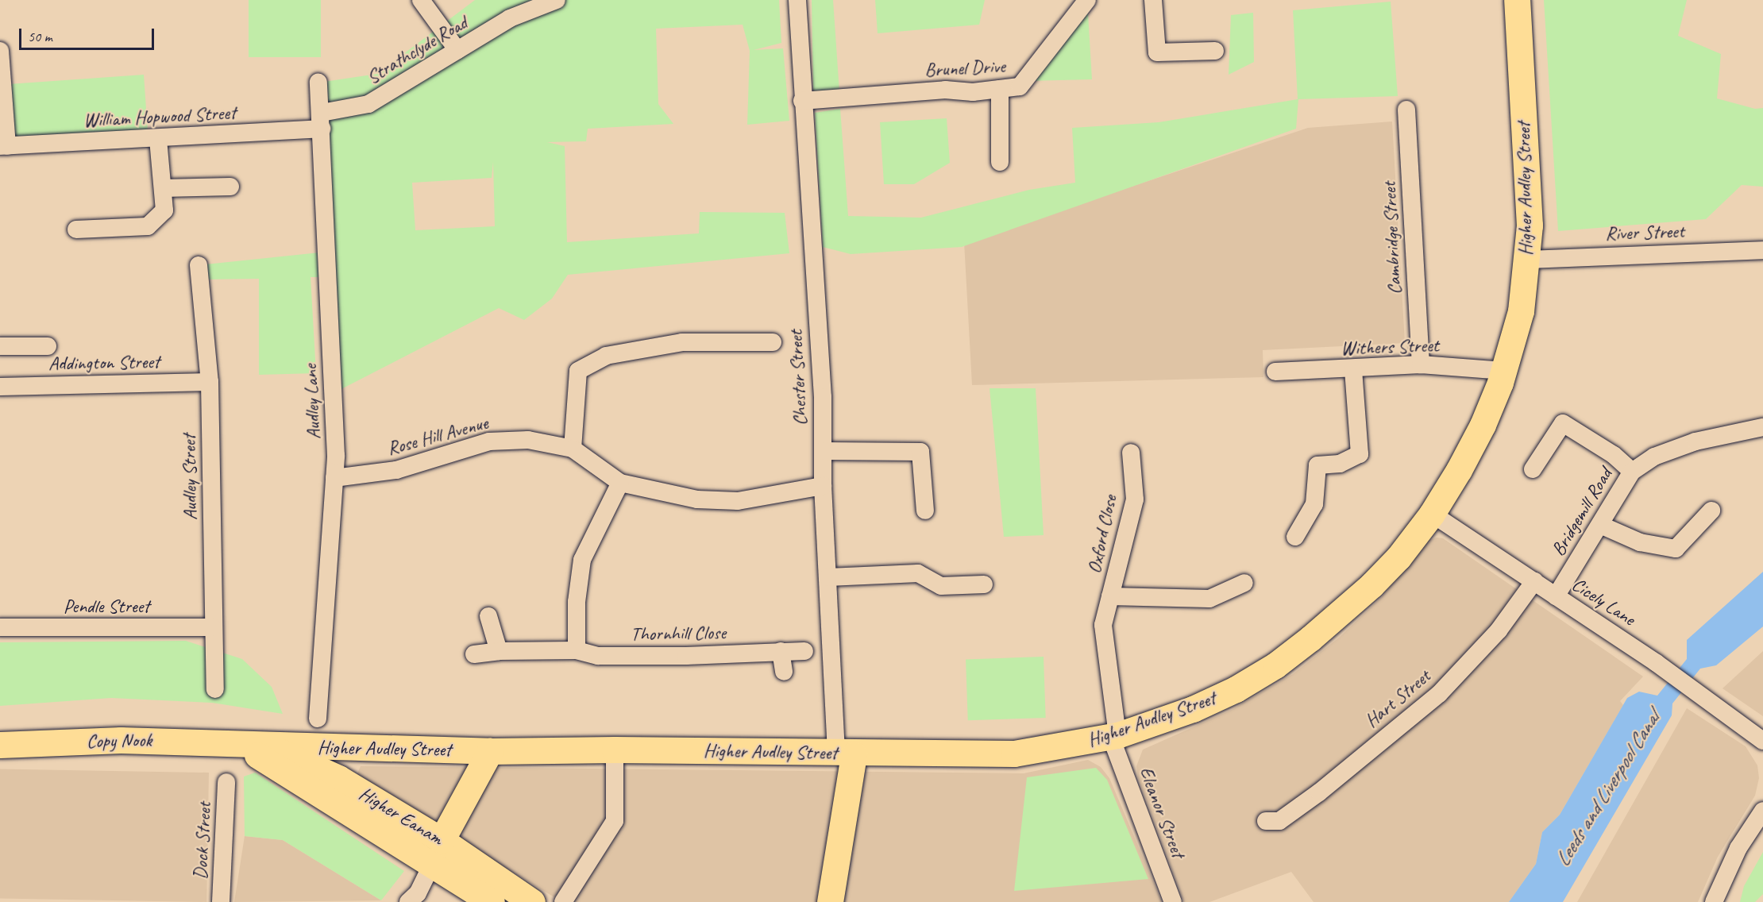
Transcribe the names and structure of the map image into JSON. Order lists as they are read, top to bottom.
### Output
{
  "streets": {
    "highway": ["Higher Audley Street", "Copy Nook", "Higher Eanam"],
    "street": [
      "Strathclyde Road",
      "Brunel Drive",
      "William Hopwood Street",
      "River Street",
      "Cambridge Street",
      "Withers Street",
      "Addington Street",
      "Chester Street",
      "Audley Lane",
      "Rose Hill Avenue",
      "Audley Street",
      "Bridgemill Road",
      "Oxford Close",
      "Cicely Lane",
      "Pendle Street",
      "Thornhill Close",
      "Hart Street",
      "Eleanor Street",
      "Dock Street"
    ]
  },
  "crossings": [
    ["Strathclyde Road", "William Hopwood Street"],
    ["Strathclyde Road", "Audley Lane"],
    ["Brunel Drive", "Chester Street"],
    ["William Hopwood Street", "Audley Lane"],
    ["Higher Audley Street", "River Street"],
    ["Higher Audley Street", "Withers Street"],
    ["Higher Audley Street", "Chester Street"],
    ["Higher Audley Street", "Oxford Close"],
    ["Higher Audley Street", "Cicely Lane"],
    ["Higher Audley Street", "Copy Nook"],
    ["Higher Audley Street", "Eleanor Street"],
    ["Higher Audley Street", "Higher Eanam"],
    ["Cambridge Street", "Withers Street"],
    ["Addington Street", "Audley Street"],
    ["Chester Street", "Rose Hill Avenue"],
    ["Audley Lane", "Rose Hill Avenue"],
    ["Audley Street", "Pendle Street"],
    ["Bridgemill Road", "Cicely Lane"],
    ["Oxford Close", "Eleanor Street"],
    ["Cicely Lane", "Hart Street"],
    ["Copy Nook", "Higher Eanam"]
  ],
  "water": ["Leeds and Liverpool Canal"],
  "scale_bar": "50 m"
}
